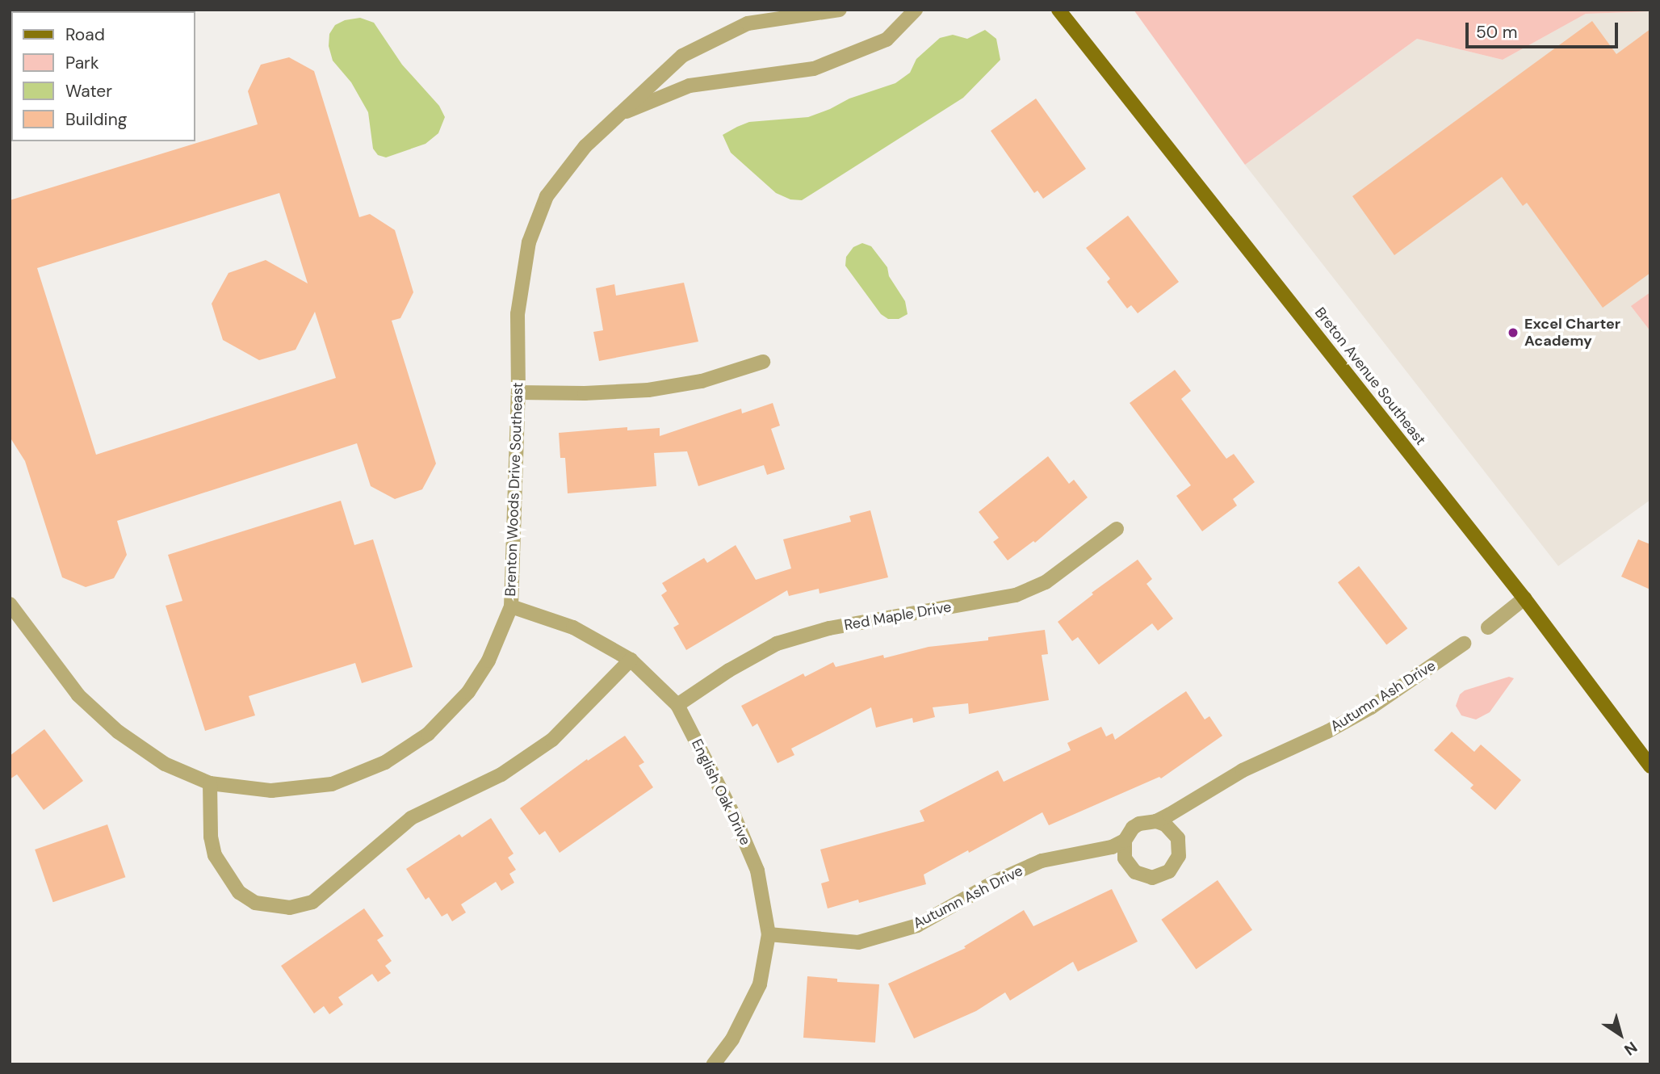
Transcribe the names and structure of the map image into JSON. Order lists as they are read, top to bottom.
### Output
{
  "streets": {
    "main road": ["Breton Avenue Southeast"],
    "street": [
      "Brenton Woods Drive Southeast",
      "Red Maple Drive",
      "Autumn Ash Drive",
      "English Oak Drive"
    ]
  },
  "crossings": [
    ["Brenton Woods Drive Southeast", "English Oak Drive"],
    ["Red Maple Drive", "English Oak Drive"],
    ["Autumn Ash Drive", "English Oak Drive"]
  ],
  "places": ["Excel Charter Academy"],
  "legend": [
    "Road",
    "Park",
    "Water",
    "Building"
  ],
  "scale_bar": "50 m",
  "north": "bottom right"
}
